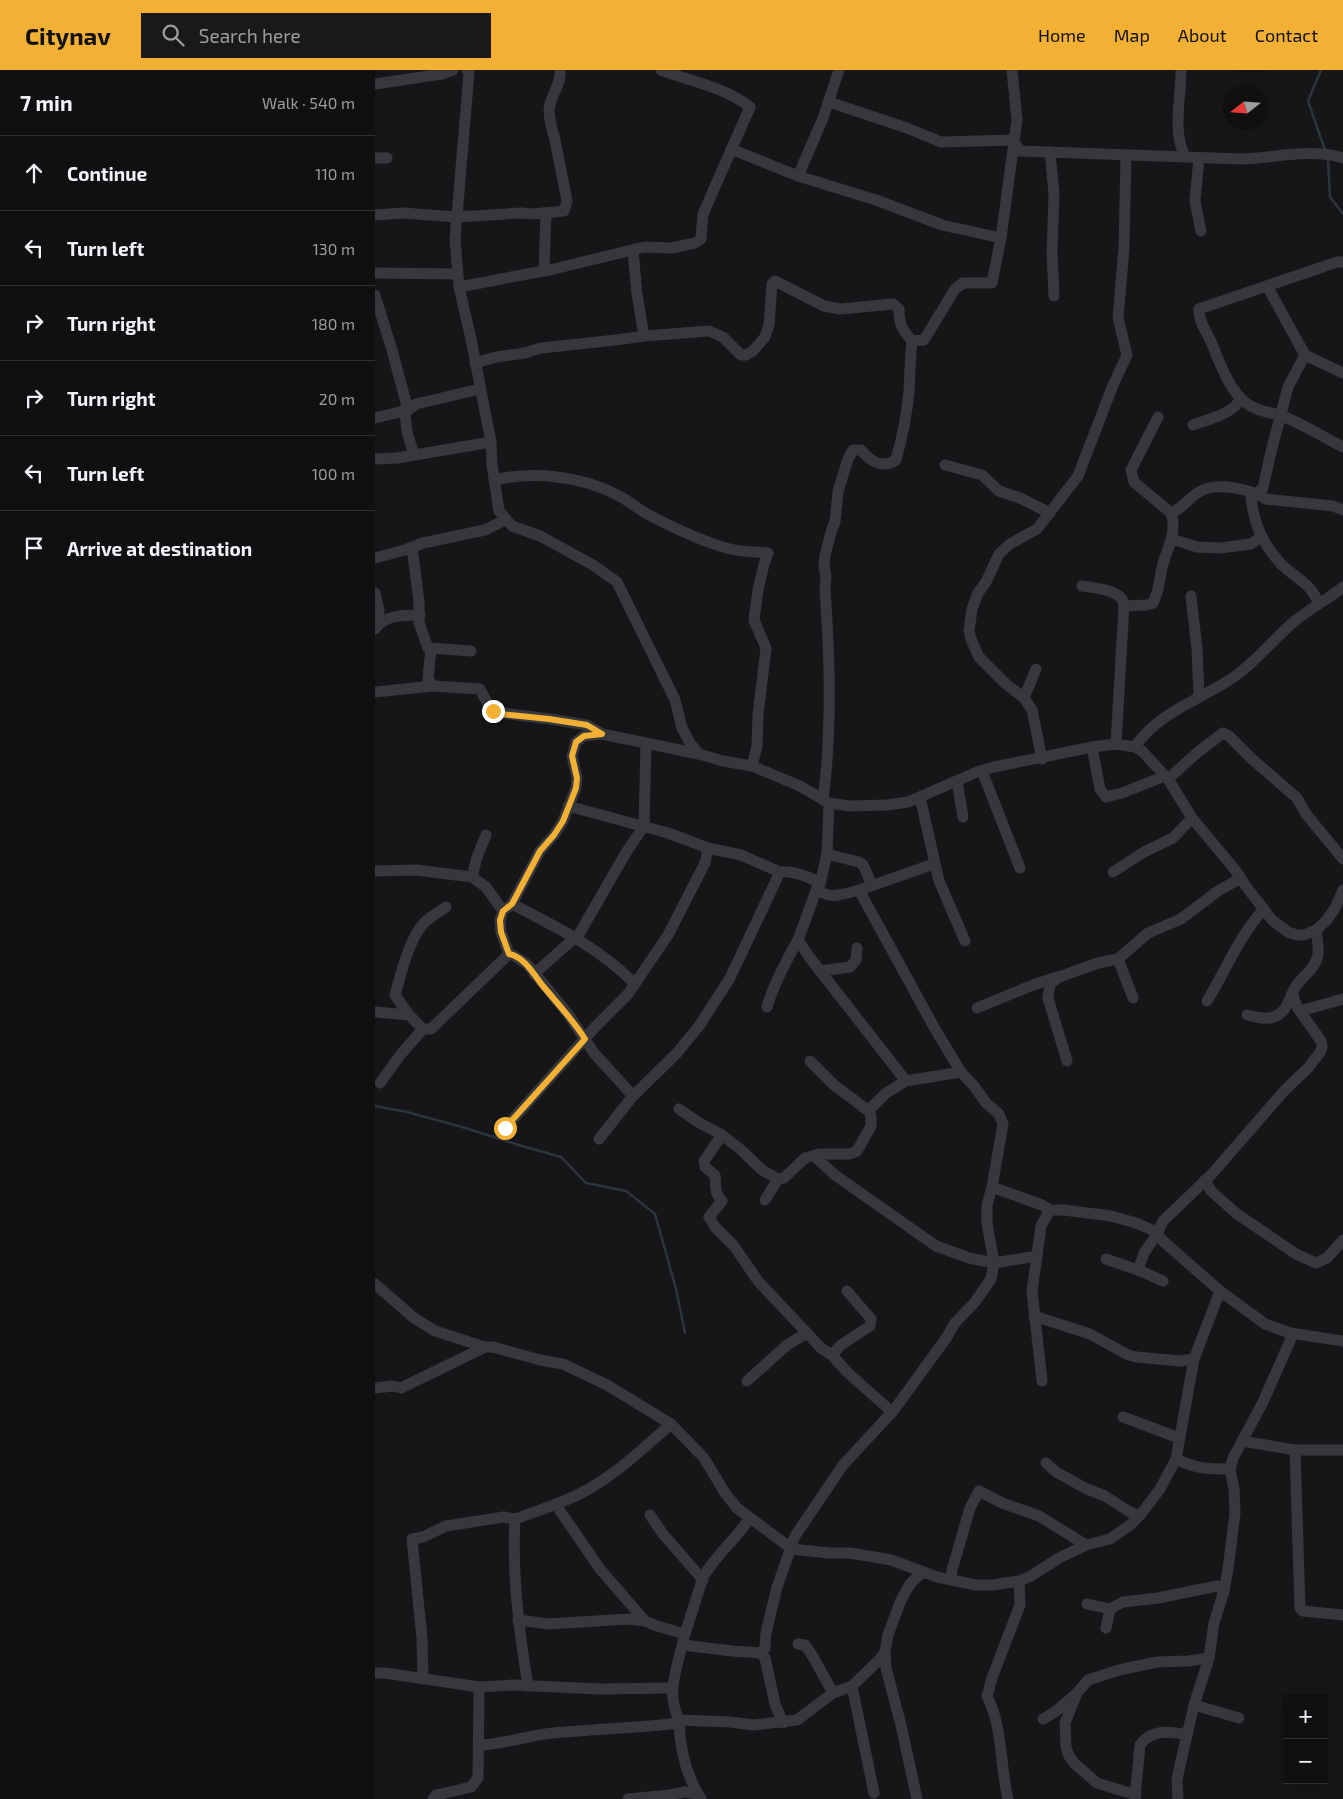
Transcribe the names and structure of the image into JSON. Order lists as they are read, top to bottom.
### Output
{
  "north": "left",
  "page": {
    "header": "Citynav",
    "search": "Search here",
    "nav": [
      "Home",
      "Map",
      "About",
      "Contact"
    ],
    "heading": ["7 min", "Walk · 540 m"],
    "list": [
      ["Continue", "110 m"],
      ["Turn left", "130 m"],
      ["Turn right", "180 m"],
      ["Turn right", "20 m"],
      ["Turn left", "100 m"],
      "Arrive at destination"
    ],
    "map_buttons": ["+", "−"]
  }
}
